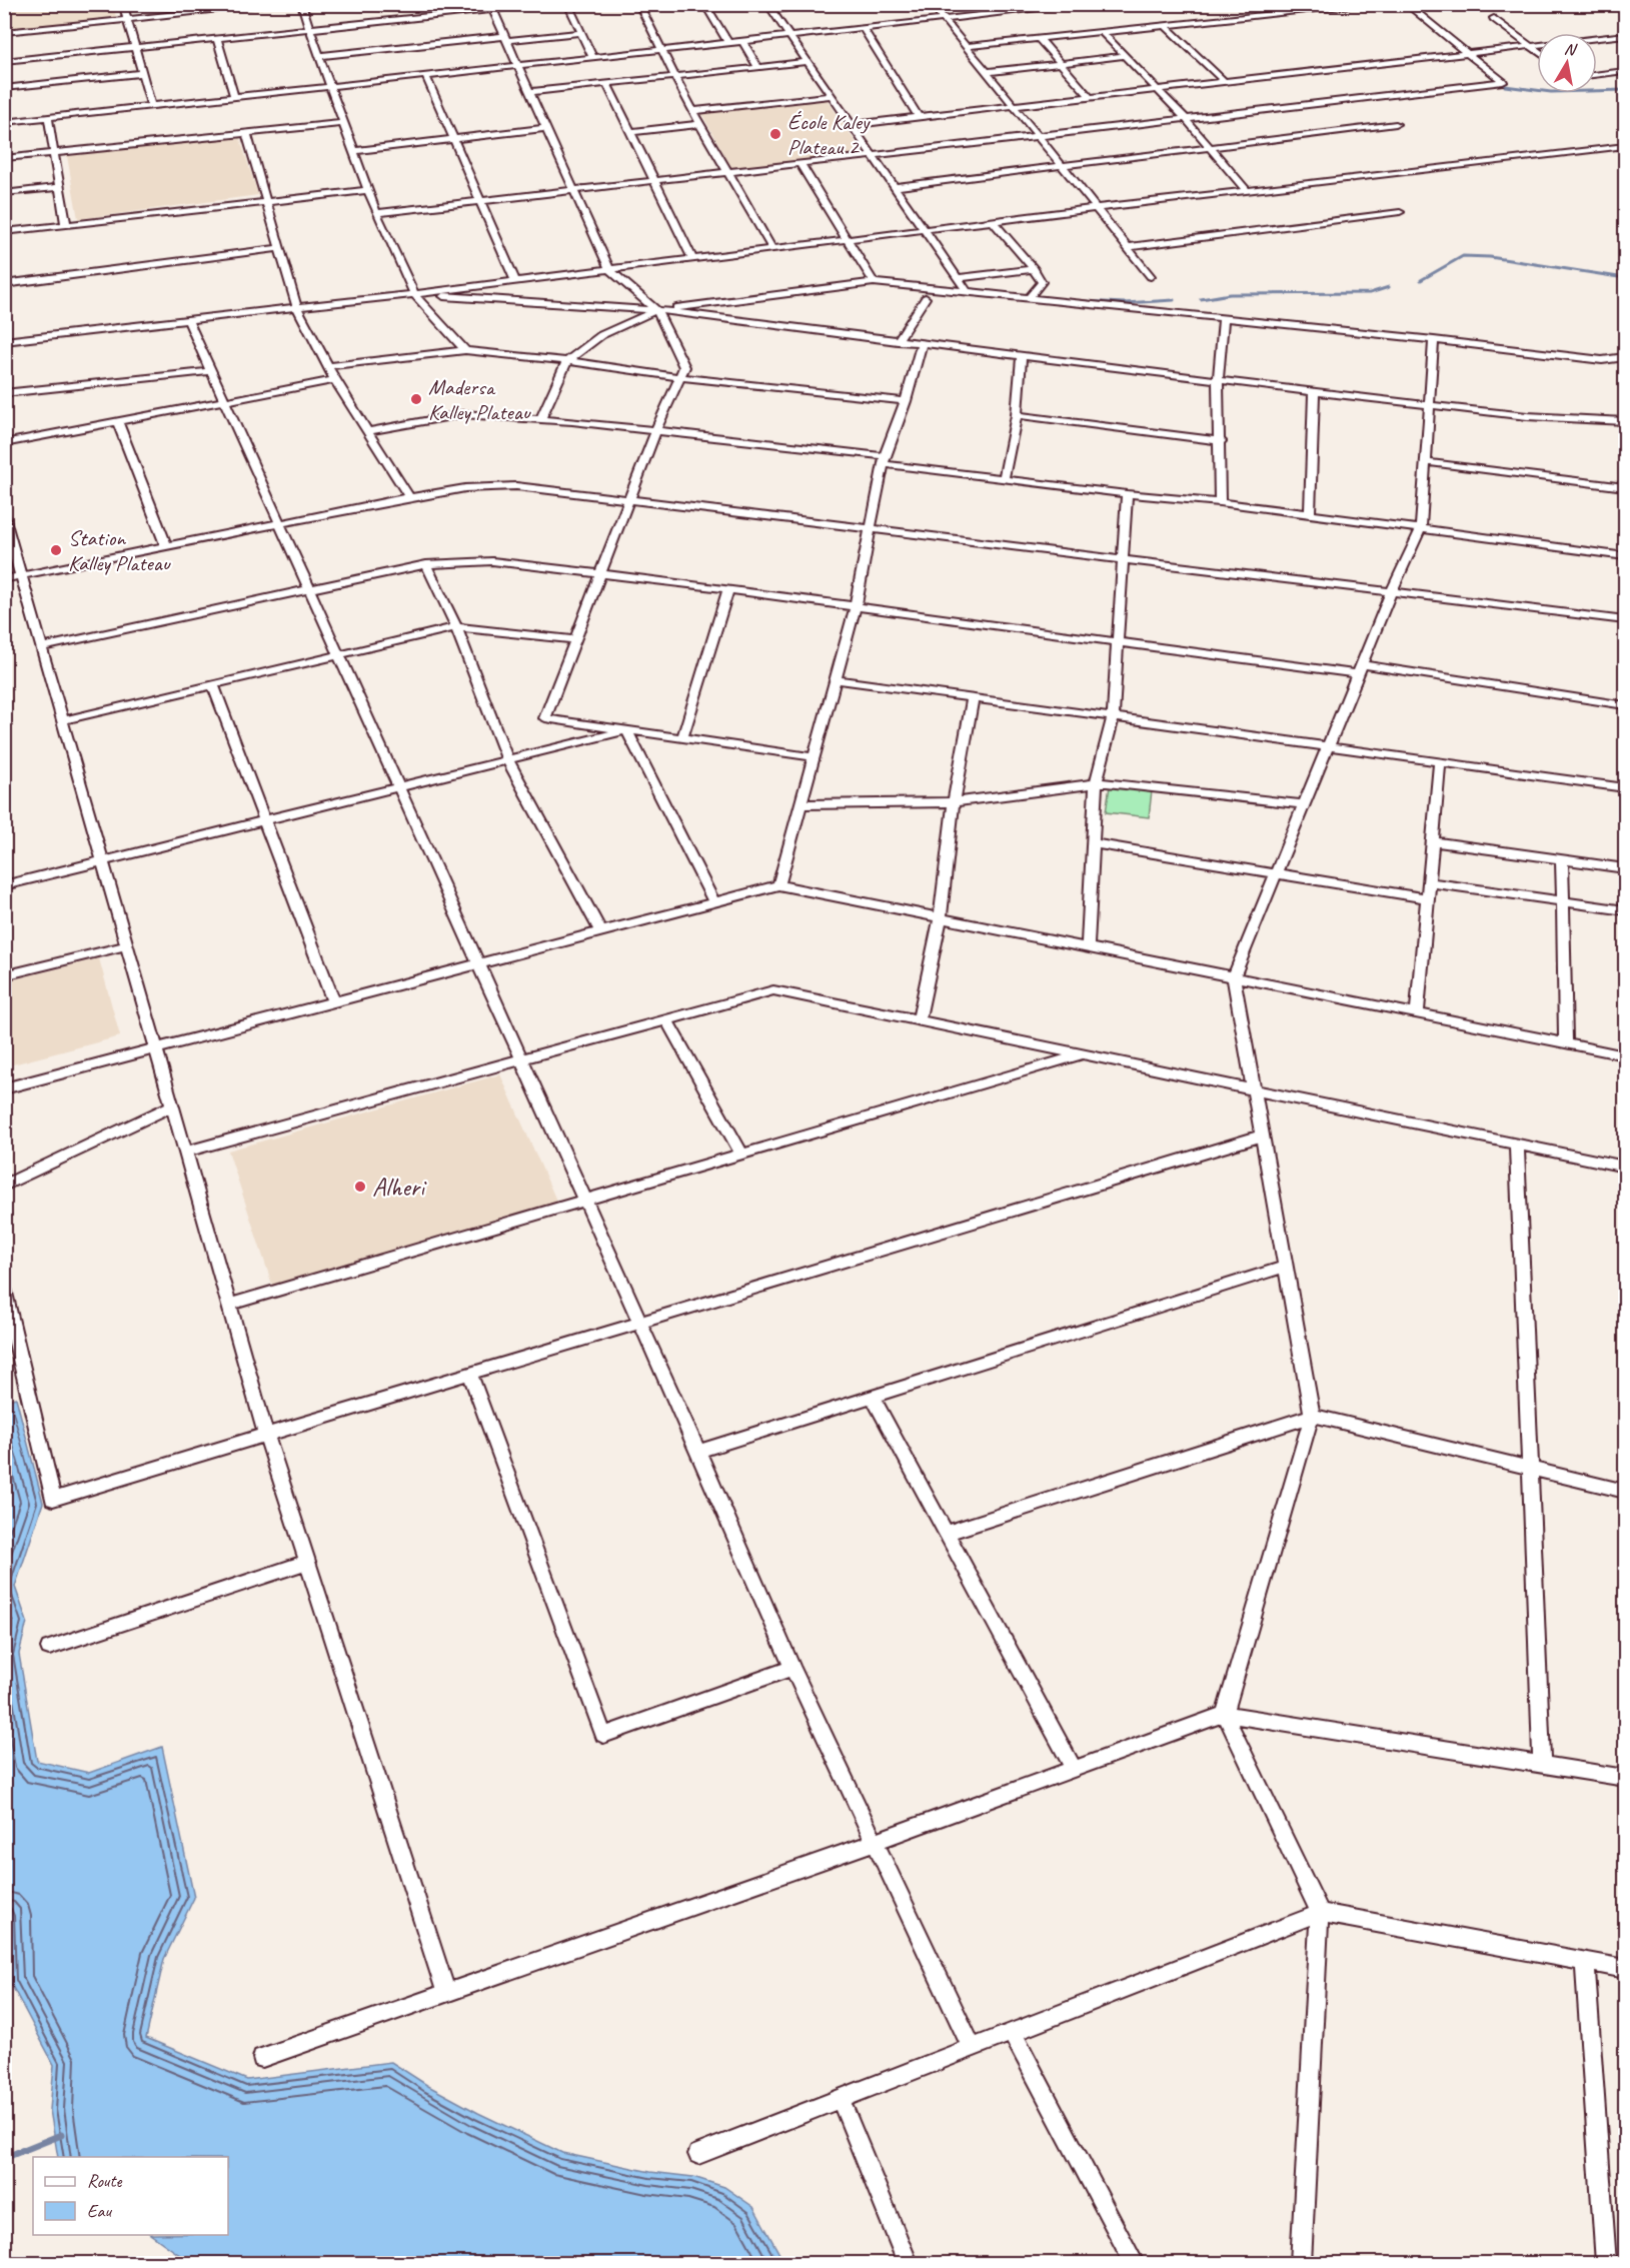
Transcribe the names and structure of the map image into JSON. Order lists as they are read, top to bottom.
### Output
{
  "places": [
    "École Kaley Plateau 2",
    "Madersa Kalley Plateau",
    "Station Kalley Plateau",
    "Alheri"
  ],
  "legend": ["Route", "Eau"],
  "north": "top"
}
